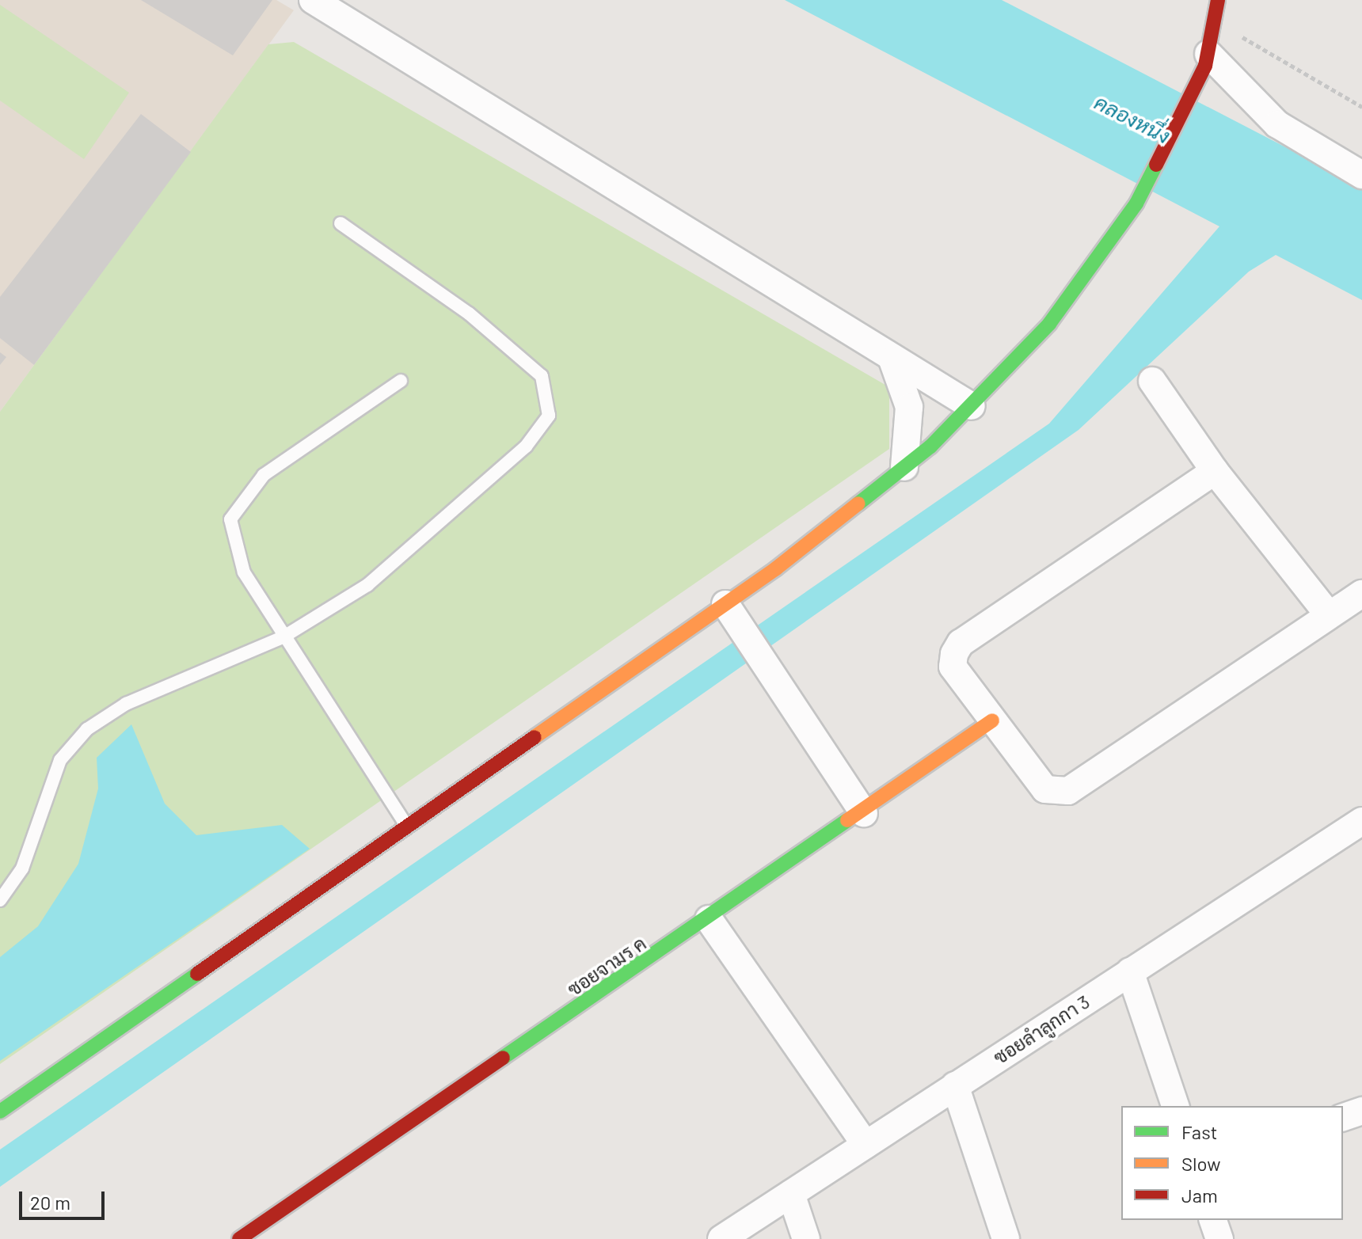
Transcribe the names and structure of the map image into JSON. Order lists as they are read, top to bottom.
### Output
{
  "streets": {
    "street": ["ซอยจามร ค", "ซอยลำลูกกา 3"]
  },
  "water": ["คลองหนึ่ง"],
  "legend": ["Fast", "Slow", "Jam"],
  "scale_bar": "20 m"
}
